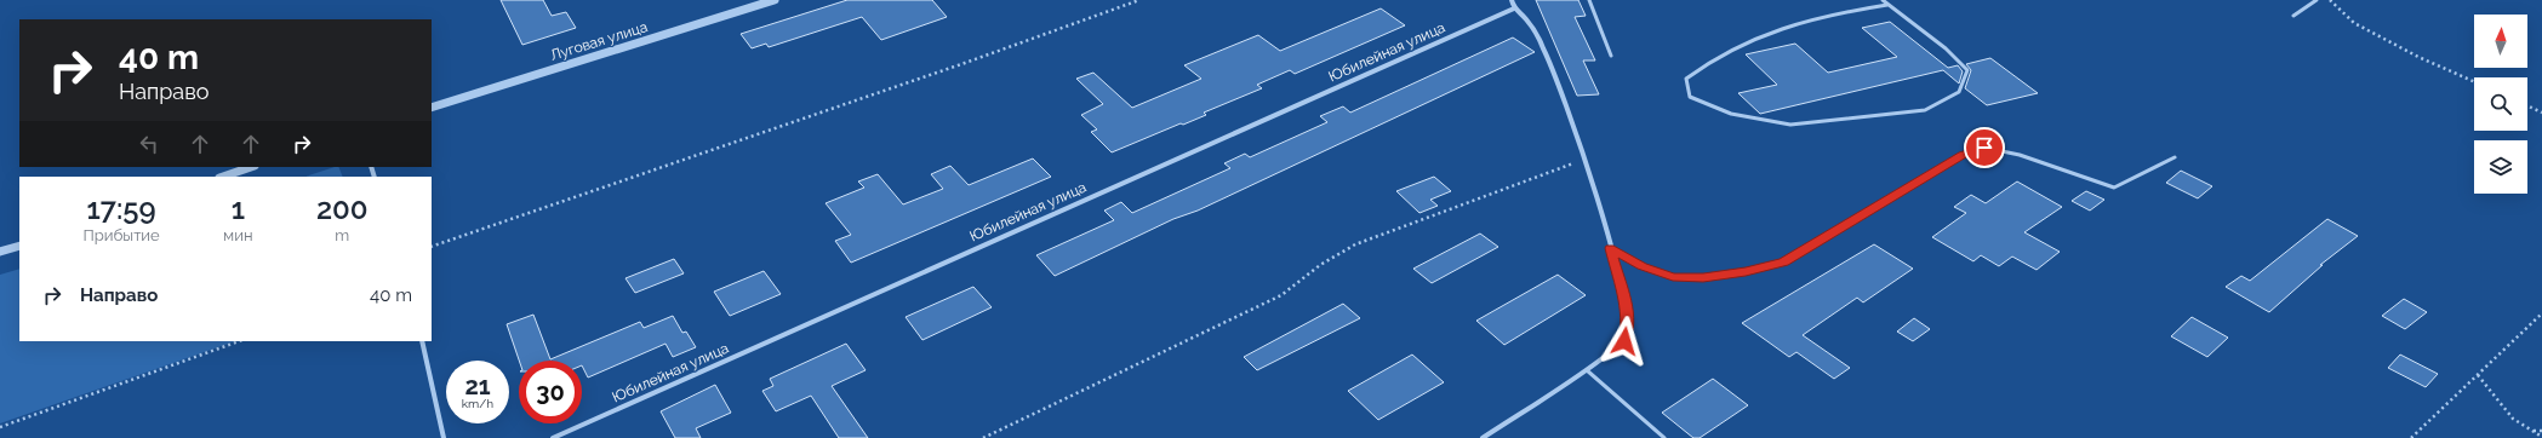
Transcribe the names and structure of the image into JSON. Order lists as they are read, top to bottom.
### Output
{
  "streets": {
    "street": ["Луговая улица", "Юбилейная улица"]
  },
  "north": "top",
  "page": {
    "turn": ["40 m", "Направо"],
    "eta": [
      "17:59",
      "Прибытие",
      "1",
      "мин",
      "200",
      "m"
    ],
    "list": [
      {
        "name": "Направо",
        "value": "40 m"
      }
    ],
    "speed": "21 km/h",
    "limit": "30"
  }
}
